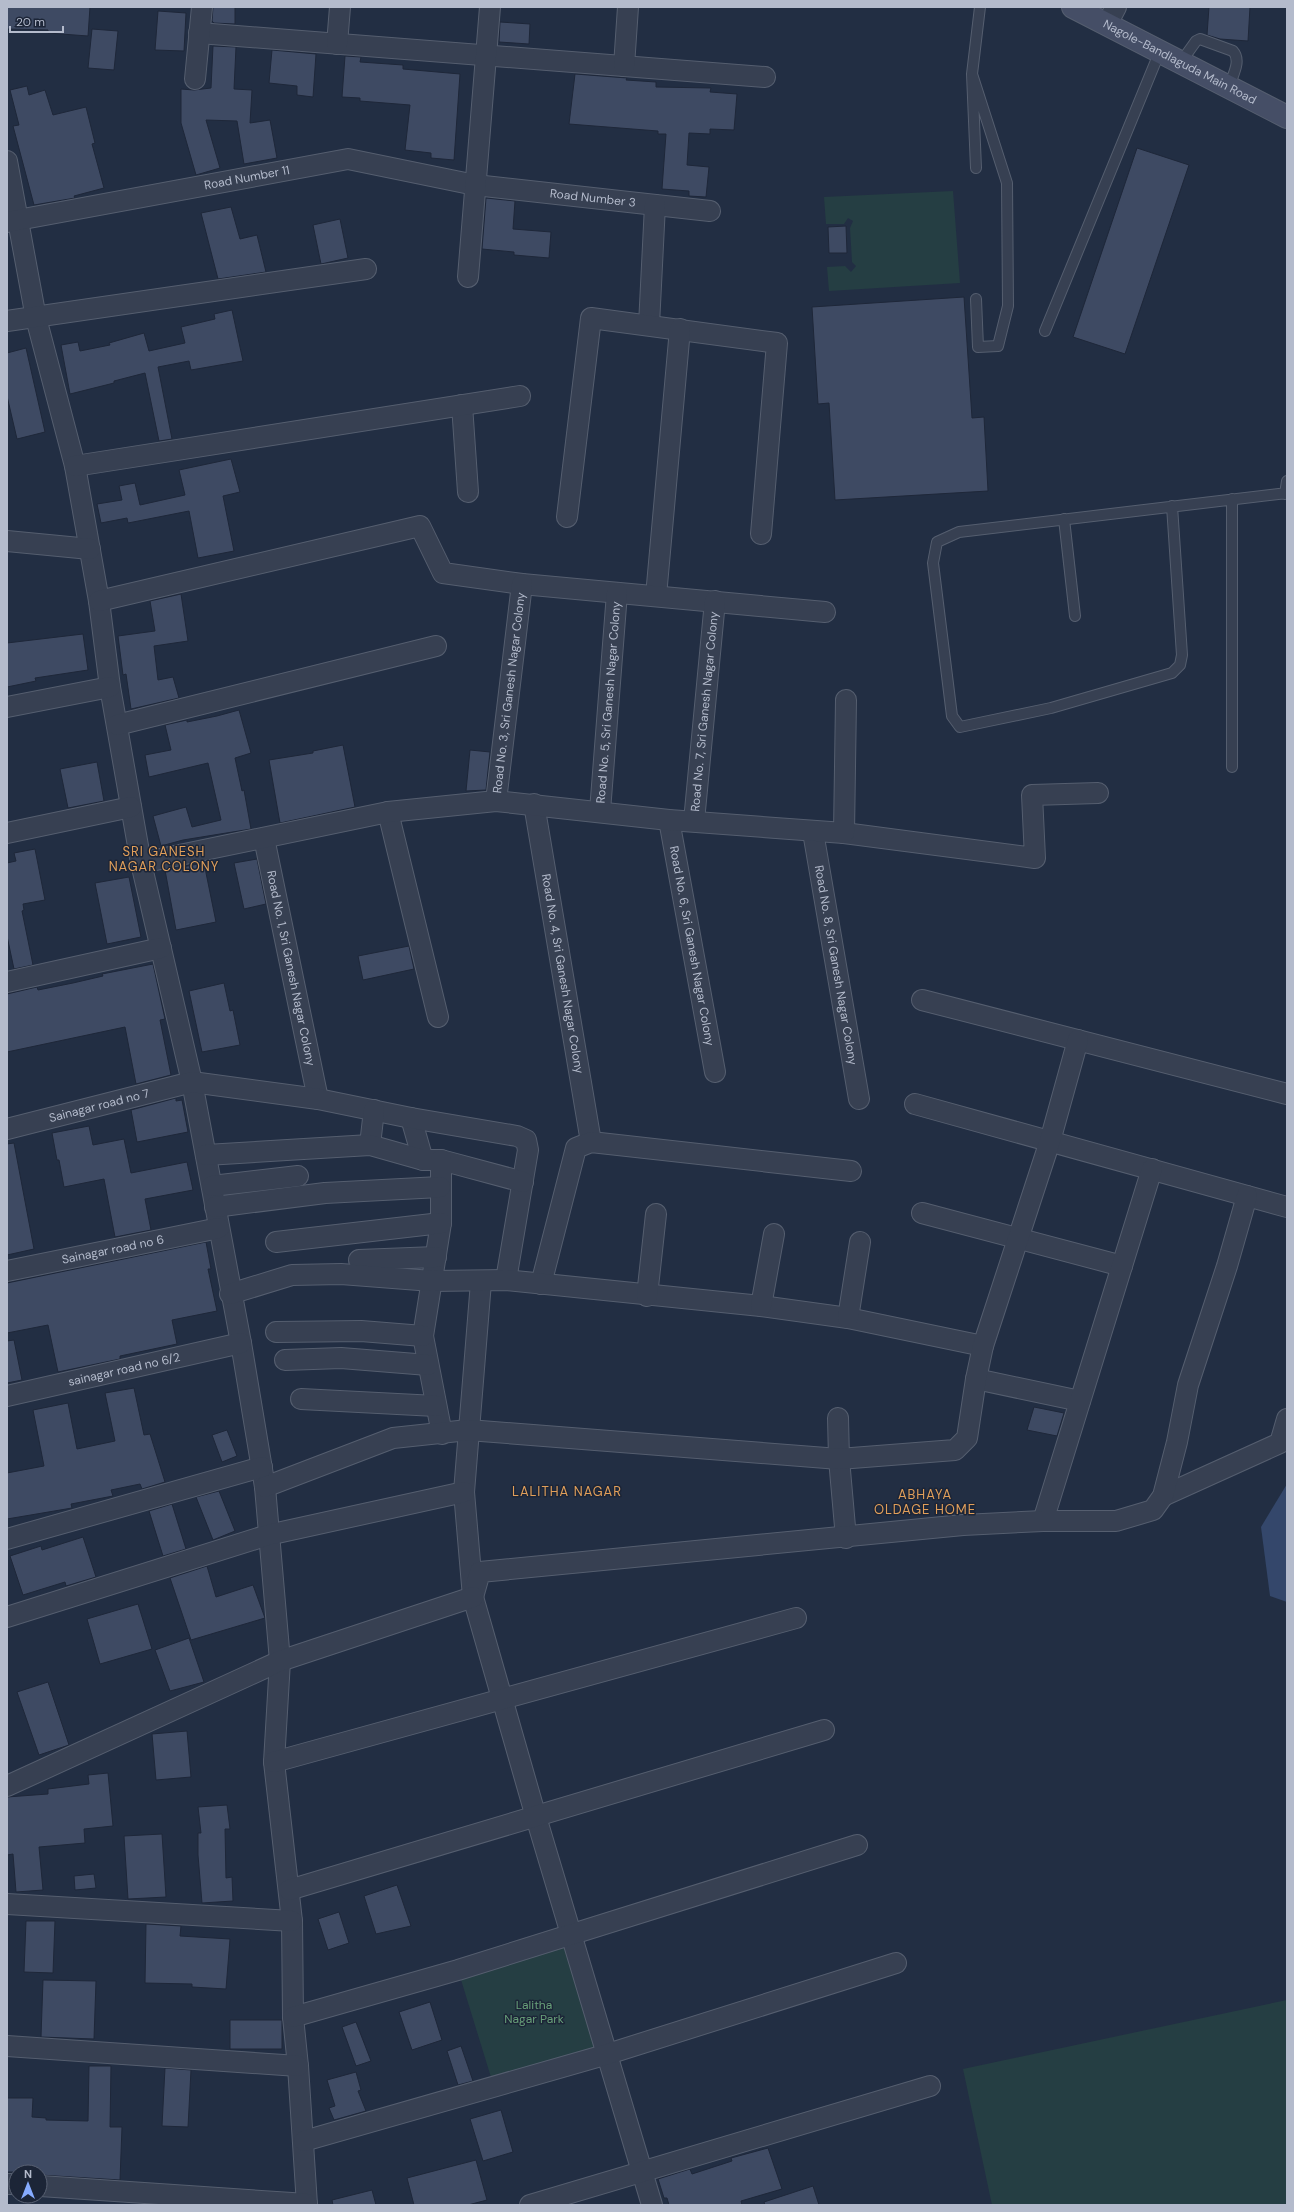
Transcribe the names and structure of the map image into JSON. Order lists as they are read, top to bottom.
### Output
{
  "streets": {
    "street": [
      "Nagole-Bandlaguda Main Road",
      "Road Number 11",
      "Road Number 3",
      "Road No. 3, Sri Ganesh Nagar Colony",
      "Road No. 5, Sri Ganesh Nagar Colony",
      "Road No. 7, Sri Ganesh Nagar Colony",
      "Road No. 6, Sri Ganesh Nagar Colony",
      "Road No. 8, Sri Ganesh Nagar Colony",
      "Road No. 1, Sri Ganesh Nagar Colony",
      "Road No. 4, Sri Ganesh Nagar Colony",
      "Sainagar road no 7",
      "Sainagar road no 6",
      "sainagar road no 6/2"
    ]
  },
  "crossings": [
    ["Road Number 11", "Road Number 3"]
  ],
  "districts": ["SRI GANESH NAGAR COLONY", "LALITHA NAGAR", "ABHAYA OLDAGE HOME"],
  "parks": ["Lalitha Nagar Park"],
  "scale_bar": "20 m",
  "north": "top"
}
